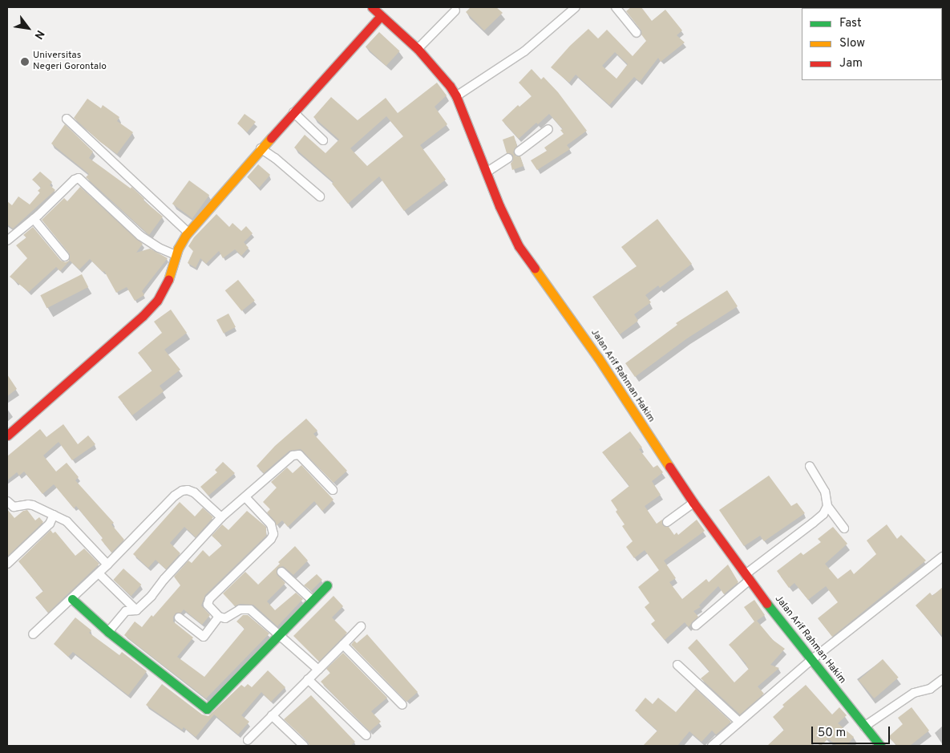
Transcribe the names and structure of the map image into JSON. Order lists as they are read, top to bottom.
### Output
{
  "streets": {
    "street": ["Jalan Arif Rahman Hakim"]
  },
  "places": ["Universitas Negeri Gorontalo"],
  "legend": ["Fast", "Slow", "Jam"],
  "scale_bar": "50 m",
  "north": "bottom right"
}
